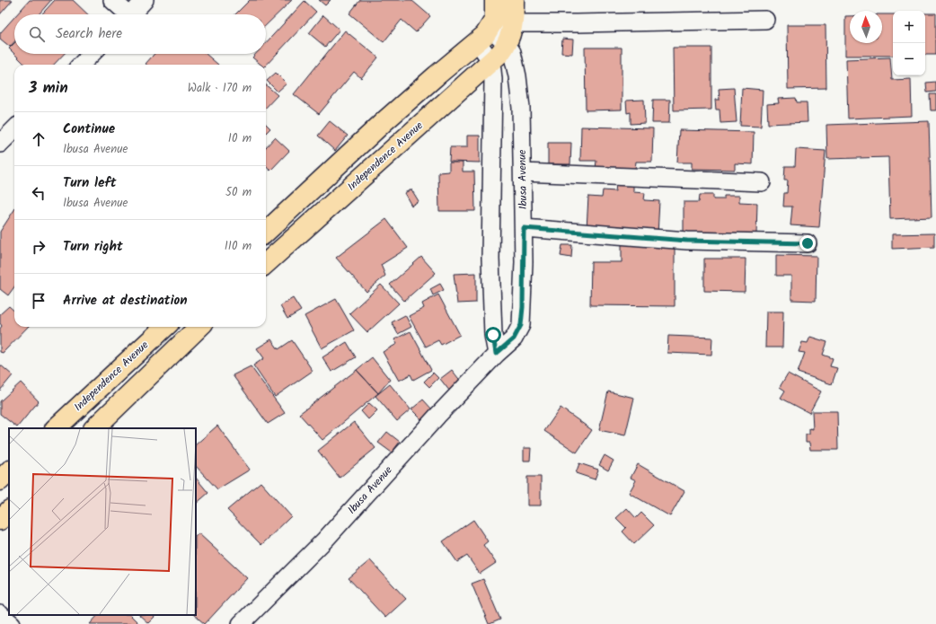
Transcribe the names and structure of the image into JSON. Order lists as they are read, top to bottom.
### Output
{
  "streets": {
    "main road": ["Independence Avenue"],
    "street": ["Ibusa Avenue"]
  },
  "crossings": [
    ["Independence Avenue", "Ibusa Avenue"]
  ],
  "north": "top",
  "page": {
    "map_buttons": ["+", "−"],
    "search": "Search here",
    "heading": ["3 min", "Walk · 170 m"],
    "list": [
      ["Continue", "Ibusa Avenue", "10 m"],
      ["Turn left", "Ibusa Avenue", "50 m"],
      ["Turn right", "110 m"],
      "Arrive at destination"
    ]
  }
}
